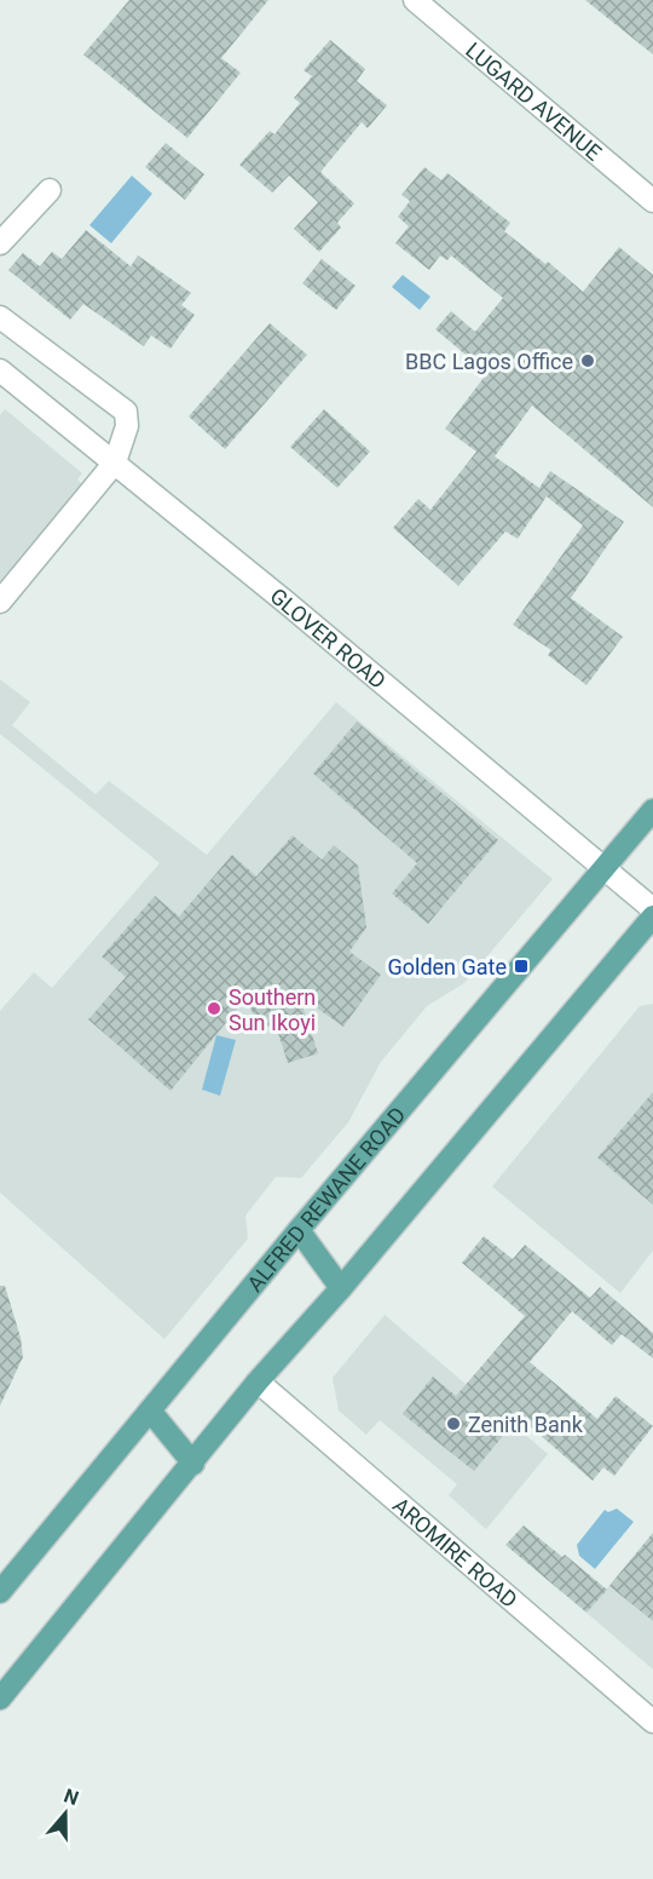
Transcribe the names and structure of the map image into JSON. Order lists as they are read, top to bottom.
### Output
{
  "streets": {
    "main road": ["ALFRED REWANE ROAD"],
    "street": ["LUGARD AVENUE", "GLOVER ROAD", "AROMIRE ROAD"]
  },
  "crossings": [
    ["GLOVER ROAD", "ALFRED REWANE ROAD"]
  ],
  "places": {
    "other": ["BBC Lagos Office", "Southern Sun Ikoyi", "Zenith Bank"],
    "transit": ["Golden Gate"]
  },
  "north": "top"
}
